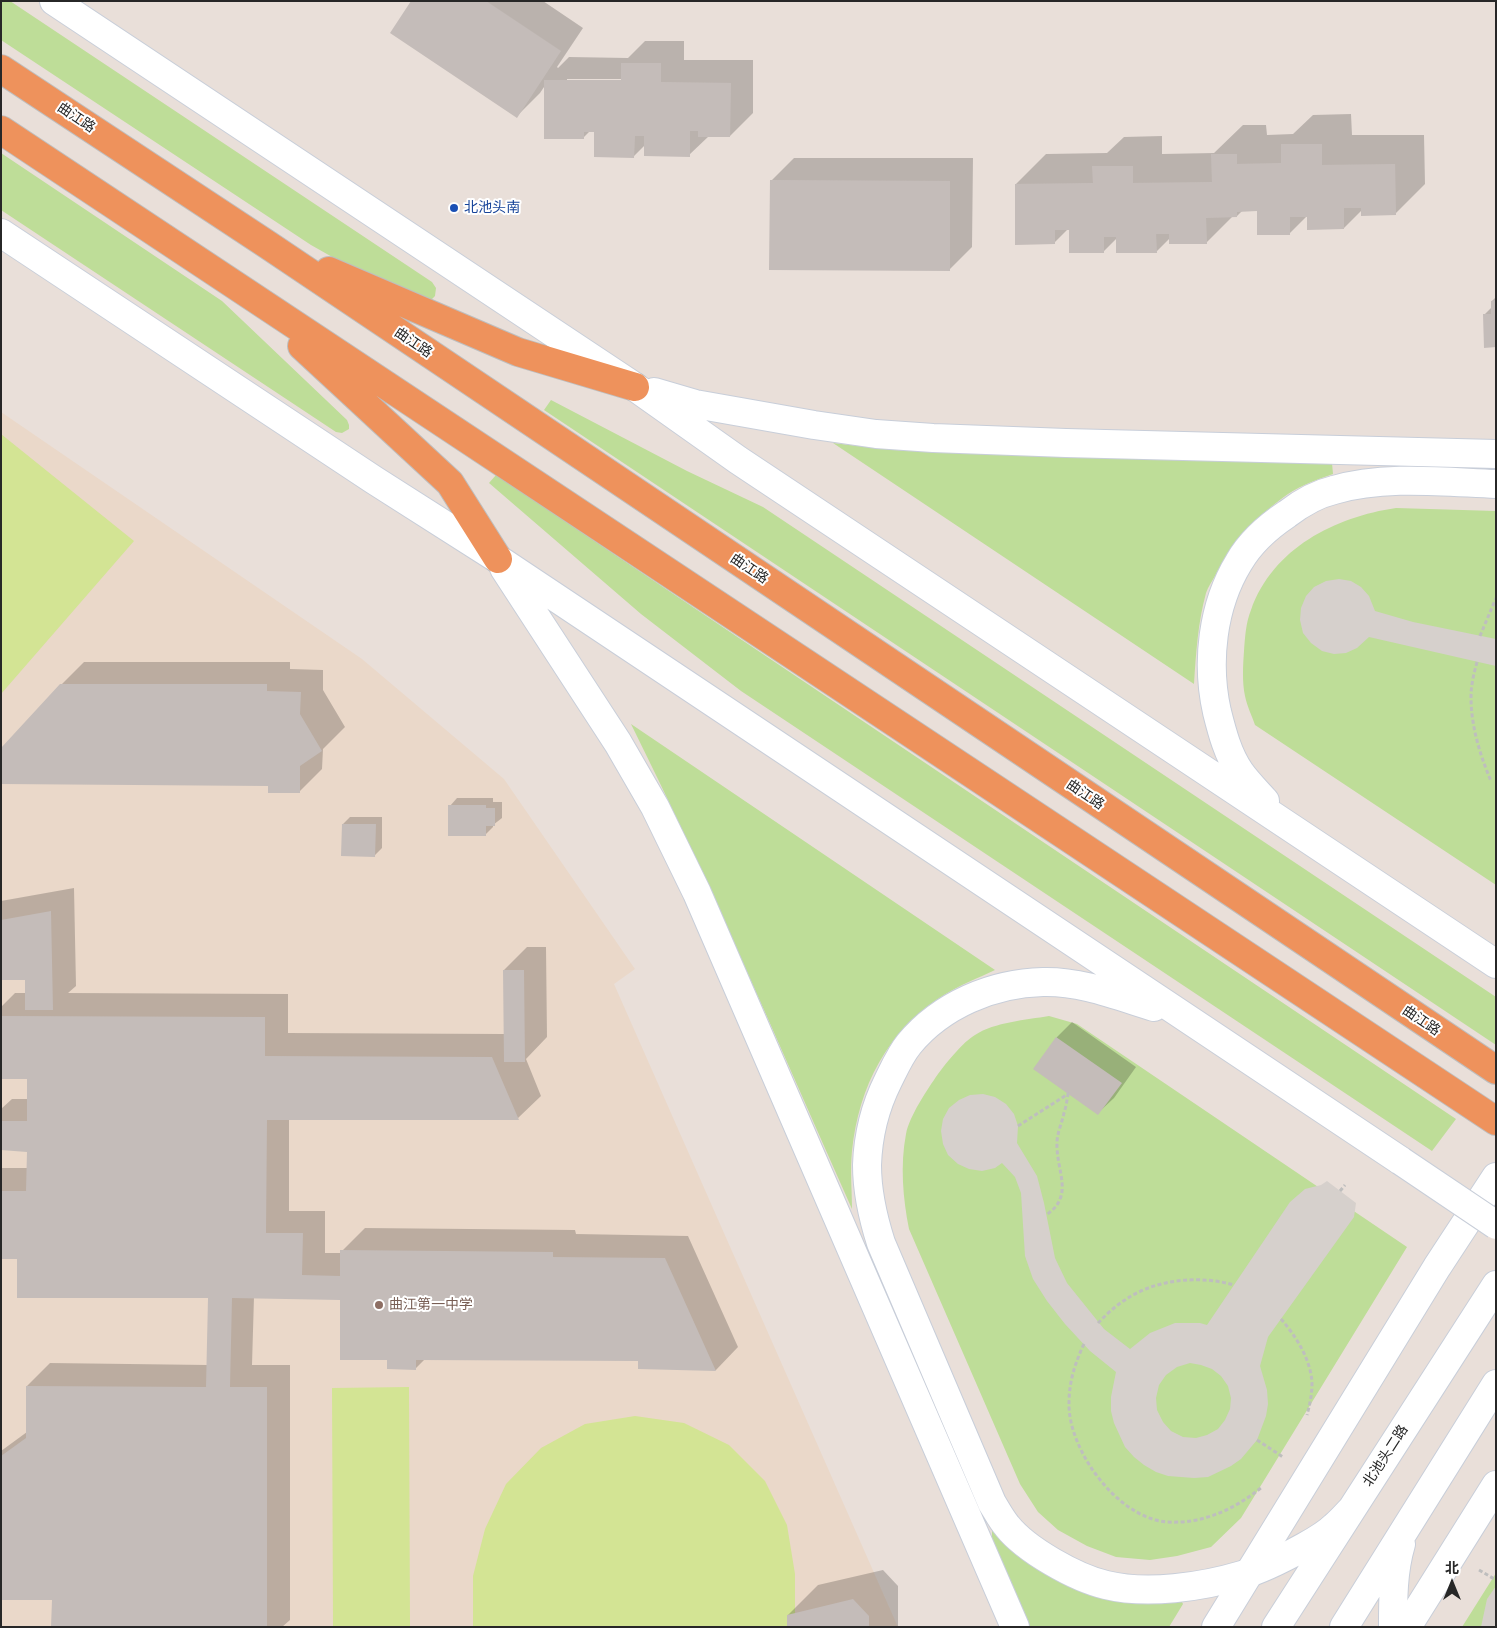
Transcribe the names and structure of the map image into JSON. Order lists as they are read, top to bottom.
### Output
{
  "streets": {
    "highway": ["曲江路"],
    "main road": ["北池头二路"]
  },
  "places": ["北池头南", "曲江第一中学"],
  "north": "top"
}
